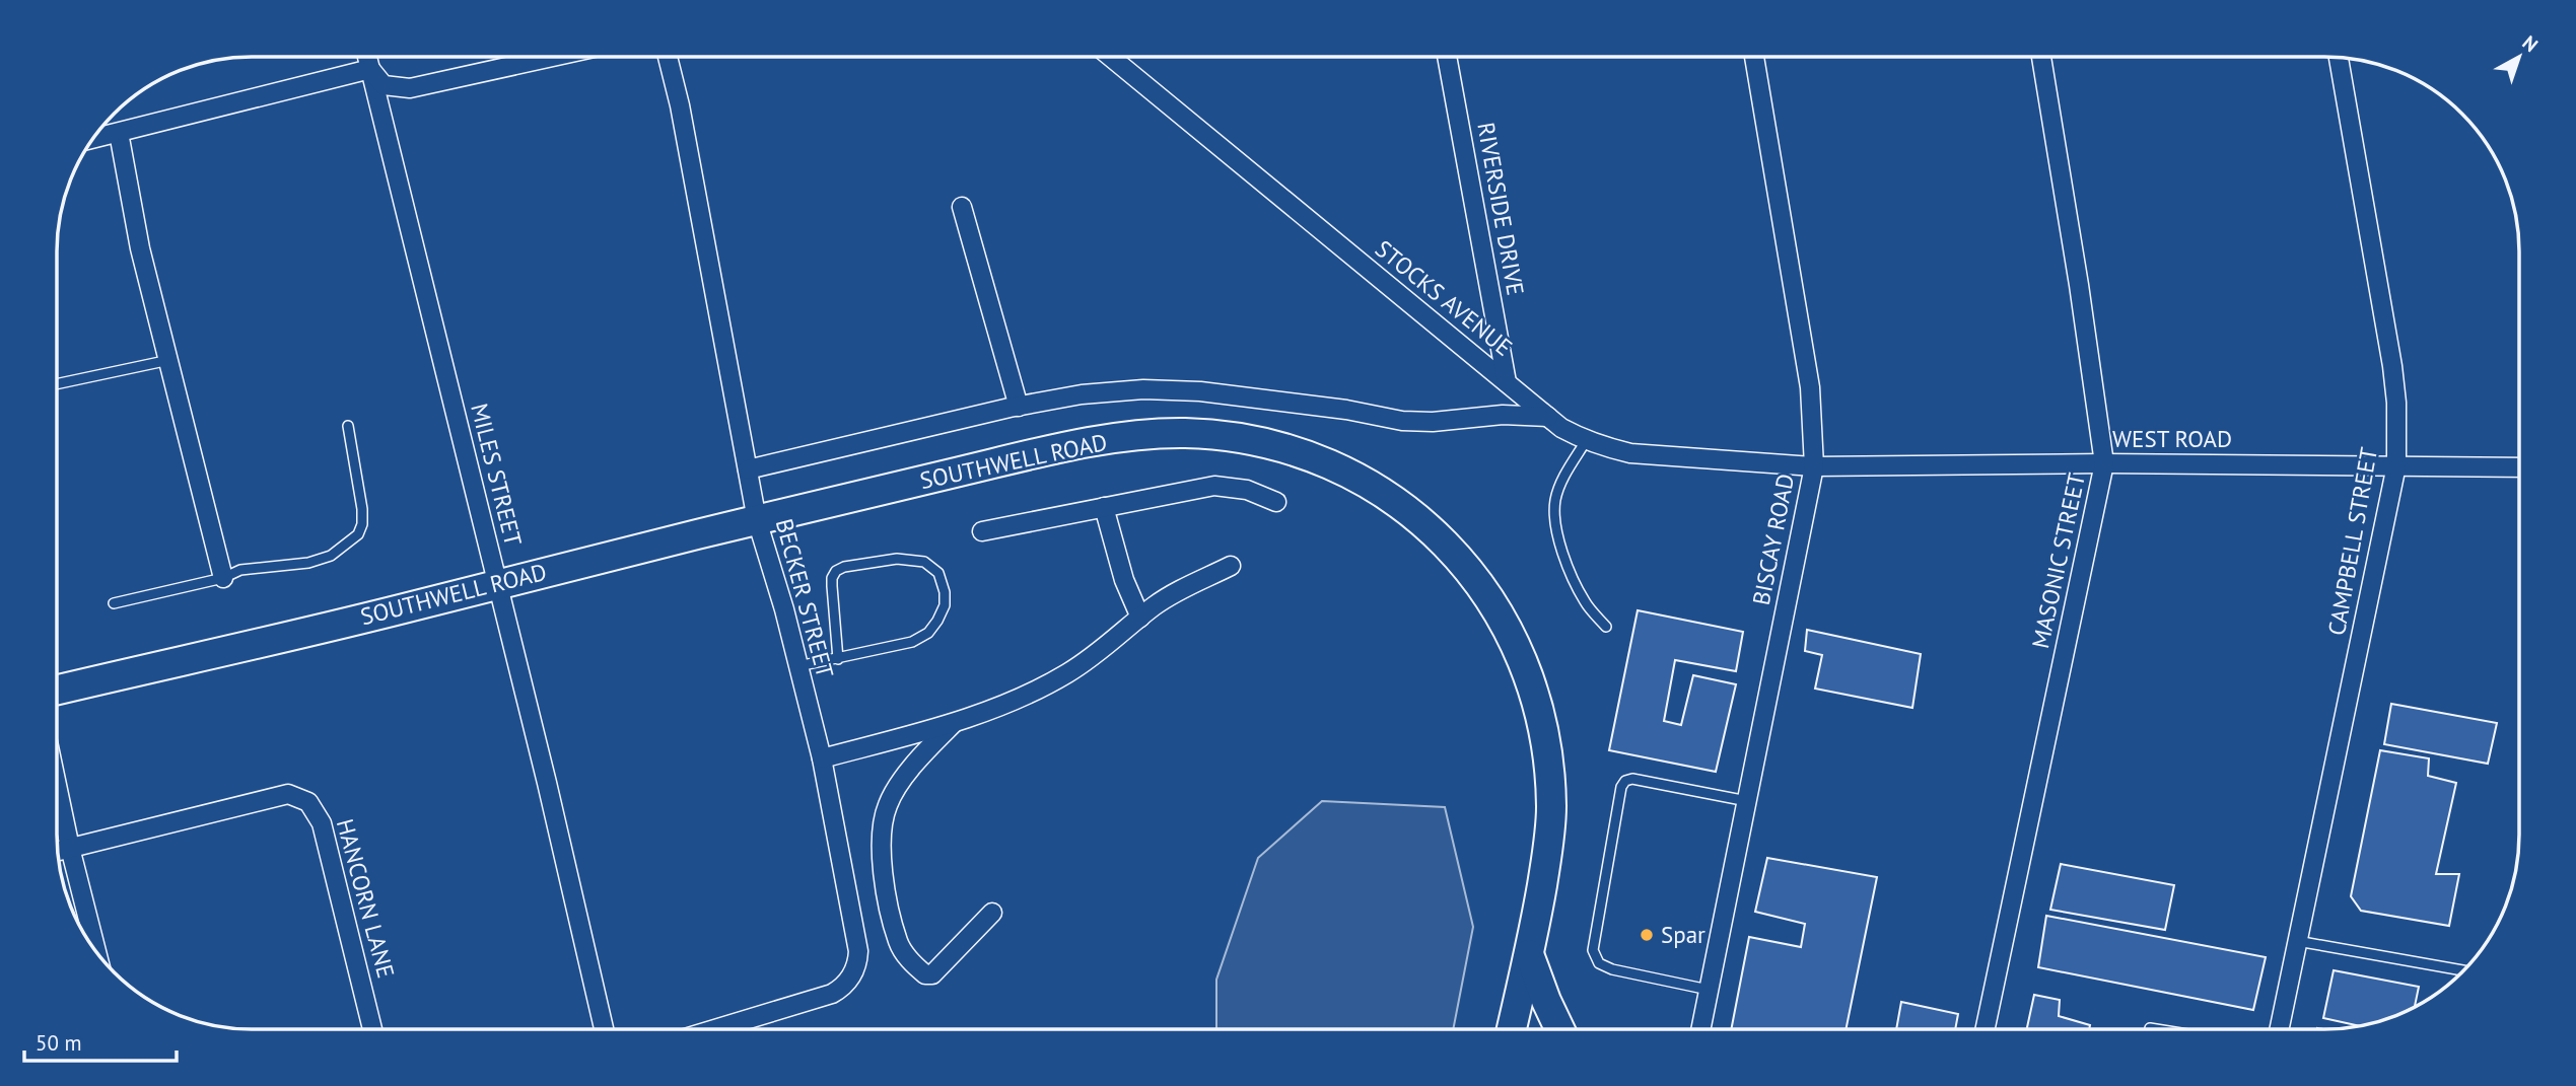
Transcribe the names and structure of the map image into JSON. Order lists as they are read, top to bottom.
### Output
{
  "streets": {
    "main road": ["SOUTHWELL ROAD"],
    "street": [
      "RIVERSIDE DRIVE",
      "STOCKS AVENUE",
      "WEST ROAD",
      "MILES STREET",
      "BISCAY ROAD",
      "CAMPBELL STREET",
      "MASONIC STREET",
      "BECKER STREET",
      "HANCORN LANE"
    ]
  },
  "crossings": [
    ["RIVERSIDE DRIVE", "STOCKS AVENUE"],
    ["STOCKS AVENUE", "WEST ROAD"],
    ["STOCKS AVENUE", "BISCAY ROAD"],
    ["WEST ROAD", "BISCAY ROAD"],
    ["WEST ROAD", "CAMPBELL STREET"],
    ["WEST ROAD", "MASONIC STREET"],
    ["SOUTHWELL ROAD", "MILES STREET"],
    ["SOUTHWELL ROAD", "BECKER STREET"]
  ],
  "places": ["Spar"],
  "scale_bar": "50 m",
  "north": "top right"
}
